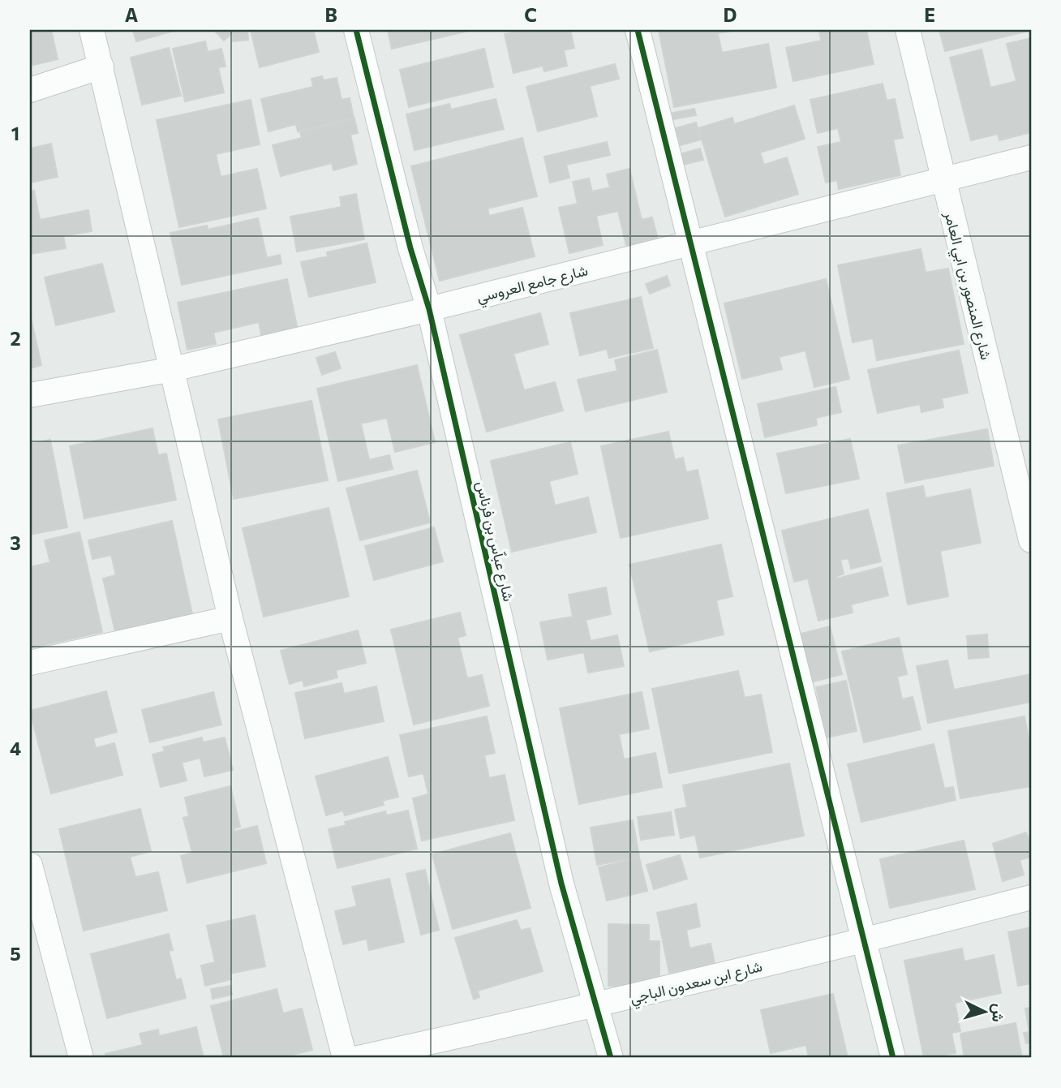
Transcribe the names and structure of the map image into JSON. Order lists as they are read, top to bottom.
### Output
{
  "streets": {
    "street": [
      "شارع جامع العروسي",
      "شارع المنصور بن ابي العامر",
      "شارع عباّس بن فرناس",
      "شارع ابن سعدون الباجي"
    ]
  },
  "crossings": [
    ["شارع جامع العروسي", "شارع المنصور بن ابي العامر"],
    ["شارع جامع العروسي", "شارع عباّس بن فرناس"],
    ["شارع عباّس بن فرناس", "شارع ابن سعدون الباجي"]
  ],
  "north": "right",
  "grid": {
    "columns": [
      "A",
      "B",
      "C",
      "D",
      "E"
    ],
    "rows": [
      "1",
      "2",
      "3",
      "4",
      "5"
    ]
  }
}
